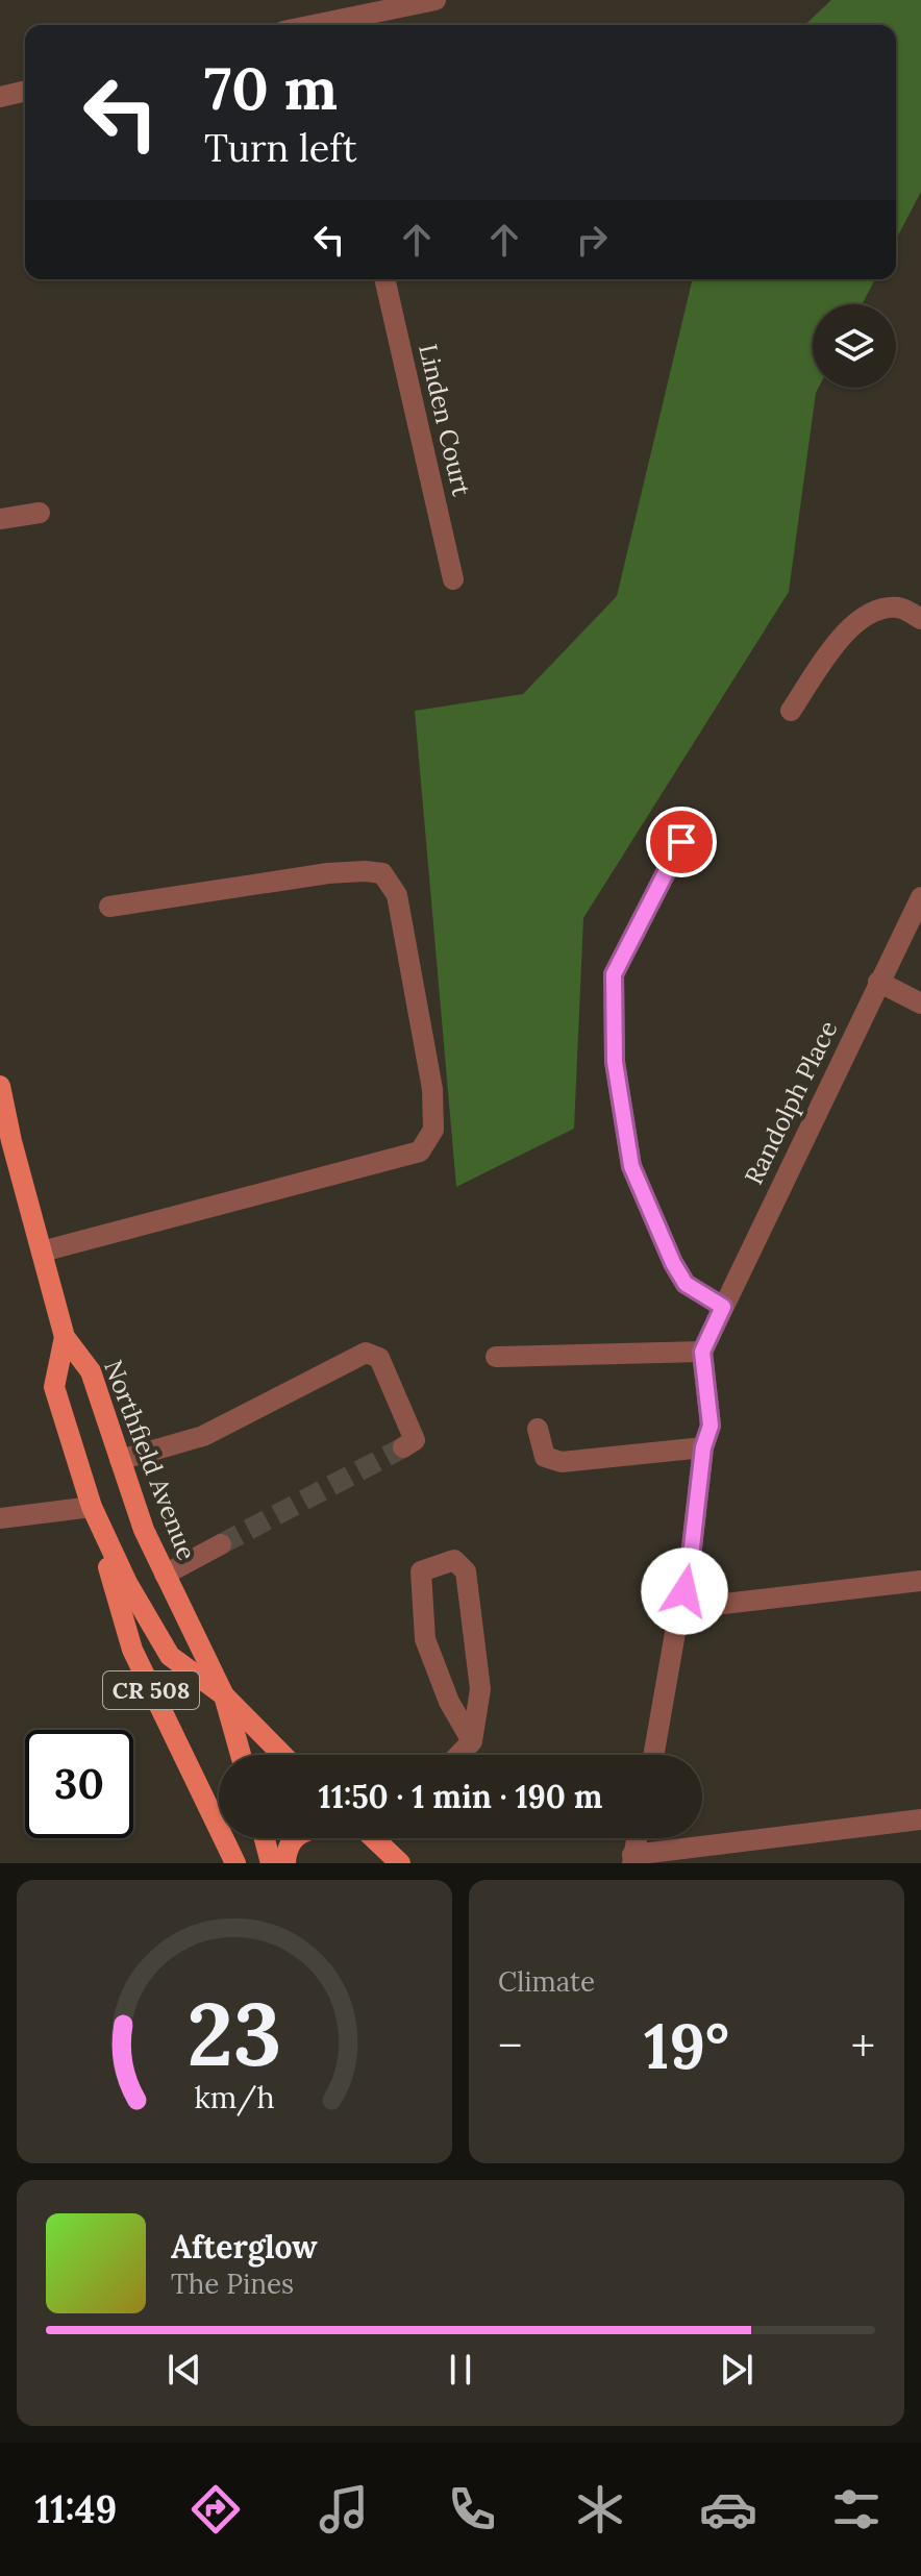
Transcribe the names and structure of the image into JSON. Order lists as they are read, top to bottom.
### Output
{
  "streets": {
    "main road": ["Northfield Avenue", "CR 508"],
    "street": ["Linden Court", "Randolph Place"]
  },
  "crossings": [
    ["Northfield Avenue", "CR 508"]
  ],
  "page": {
    "turn": ["70 m", "Turn left"],
    "limit": "30",
    "trip": "11:50 · 1 min · 190 m",
    "tile": "Climate",
    "heat": ["−", "19°", "+"],
    "song": ["Afterglow", "The Pines"],
    "tabs": "11:49",
    "gauge": ["23", "km/h"]
  }
}
